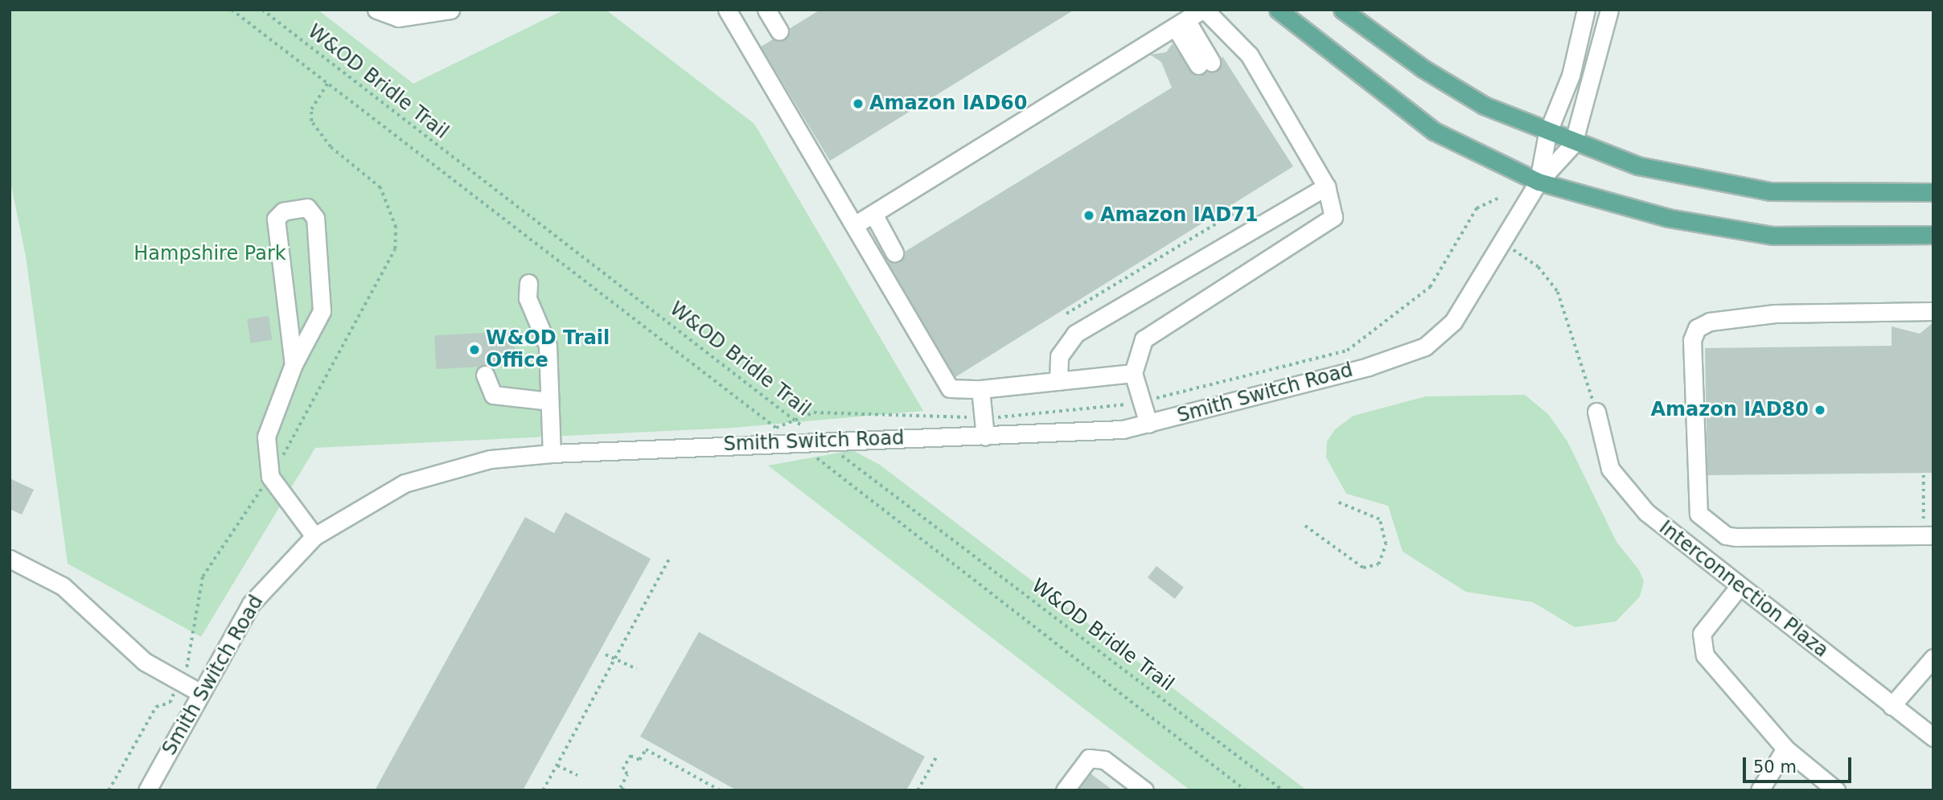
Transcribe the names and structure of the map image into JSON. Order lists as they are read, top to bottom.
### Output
{
  "streets": {
    "street": ["Smith Switch Road", "Interconnection Plaza"],
    "path": ["W&OD Bridle Trail"]
  },
  "crossings": [
    ["W&OD Bridle Trail", "Smith Switch Road"]
  ],
  "parks": ["Hampshire Park"],
  "places": [
    "Amazon IAD60",
    "Amazon IAD71",
    "W&OD Trail Office",
    "Amazon IAD80"
  ],
  "scale_bar": "50 m"
}
